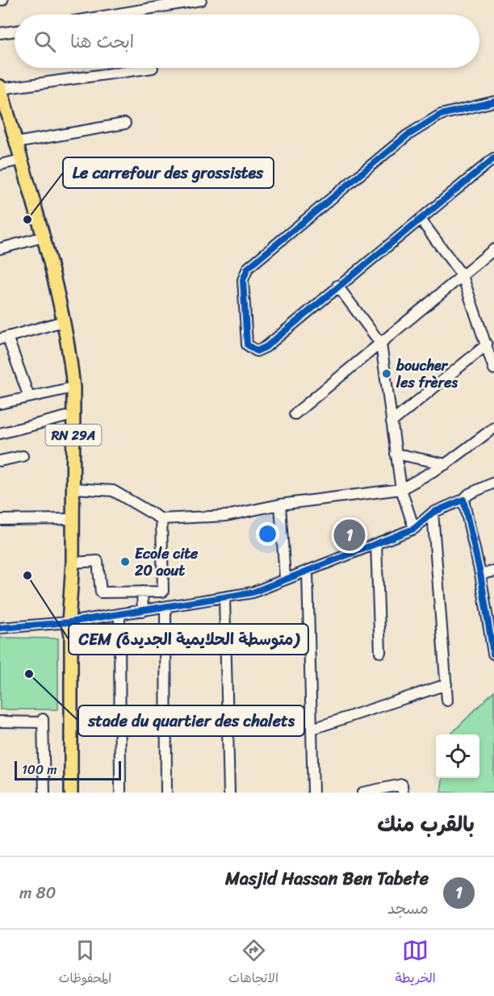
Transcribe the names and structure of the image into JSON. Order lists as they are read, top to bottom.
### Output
{
  "streets": {
    "main road": ["RN 29A"]
  },
  "places": [
    "Le carrefour des grossistes",
    "boucher les frères",
    "Ecole cite 20 aout",
    "CEM (متوسطة الحلايمية الجديدة)",
    "stade du quartier des chalets"
  ],
  "scale_bar": "100 m",
  "page": {
    "search": "ابحث هنا",
    "pins": "1",
    "scale": "100 m",
    "heading": "بالقرب منك",
    "list": [
      {
        "mark": "1",
        "name": "Masjid Hassan Ben Tabete",
        "note": "مسجد",
        "value": "80 m"
      }
    ],
    "nav": ["الخريطة", "الاتجاهات", "المحفوظات"]
  }
}
